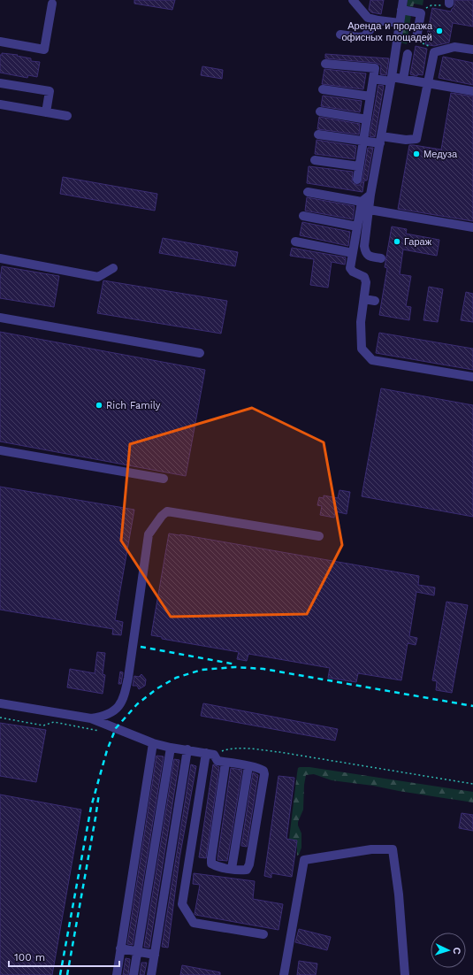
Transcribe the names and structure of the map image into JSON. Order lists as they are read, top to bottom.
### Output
{
  "places": [
    "Аренда и продажа офисных площадей",
    "Медуза",
    "Гараж",
    "Rich Family"
  ],
  "scale_bar": "100 m",
  "north": "right"
}
